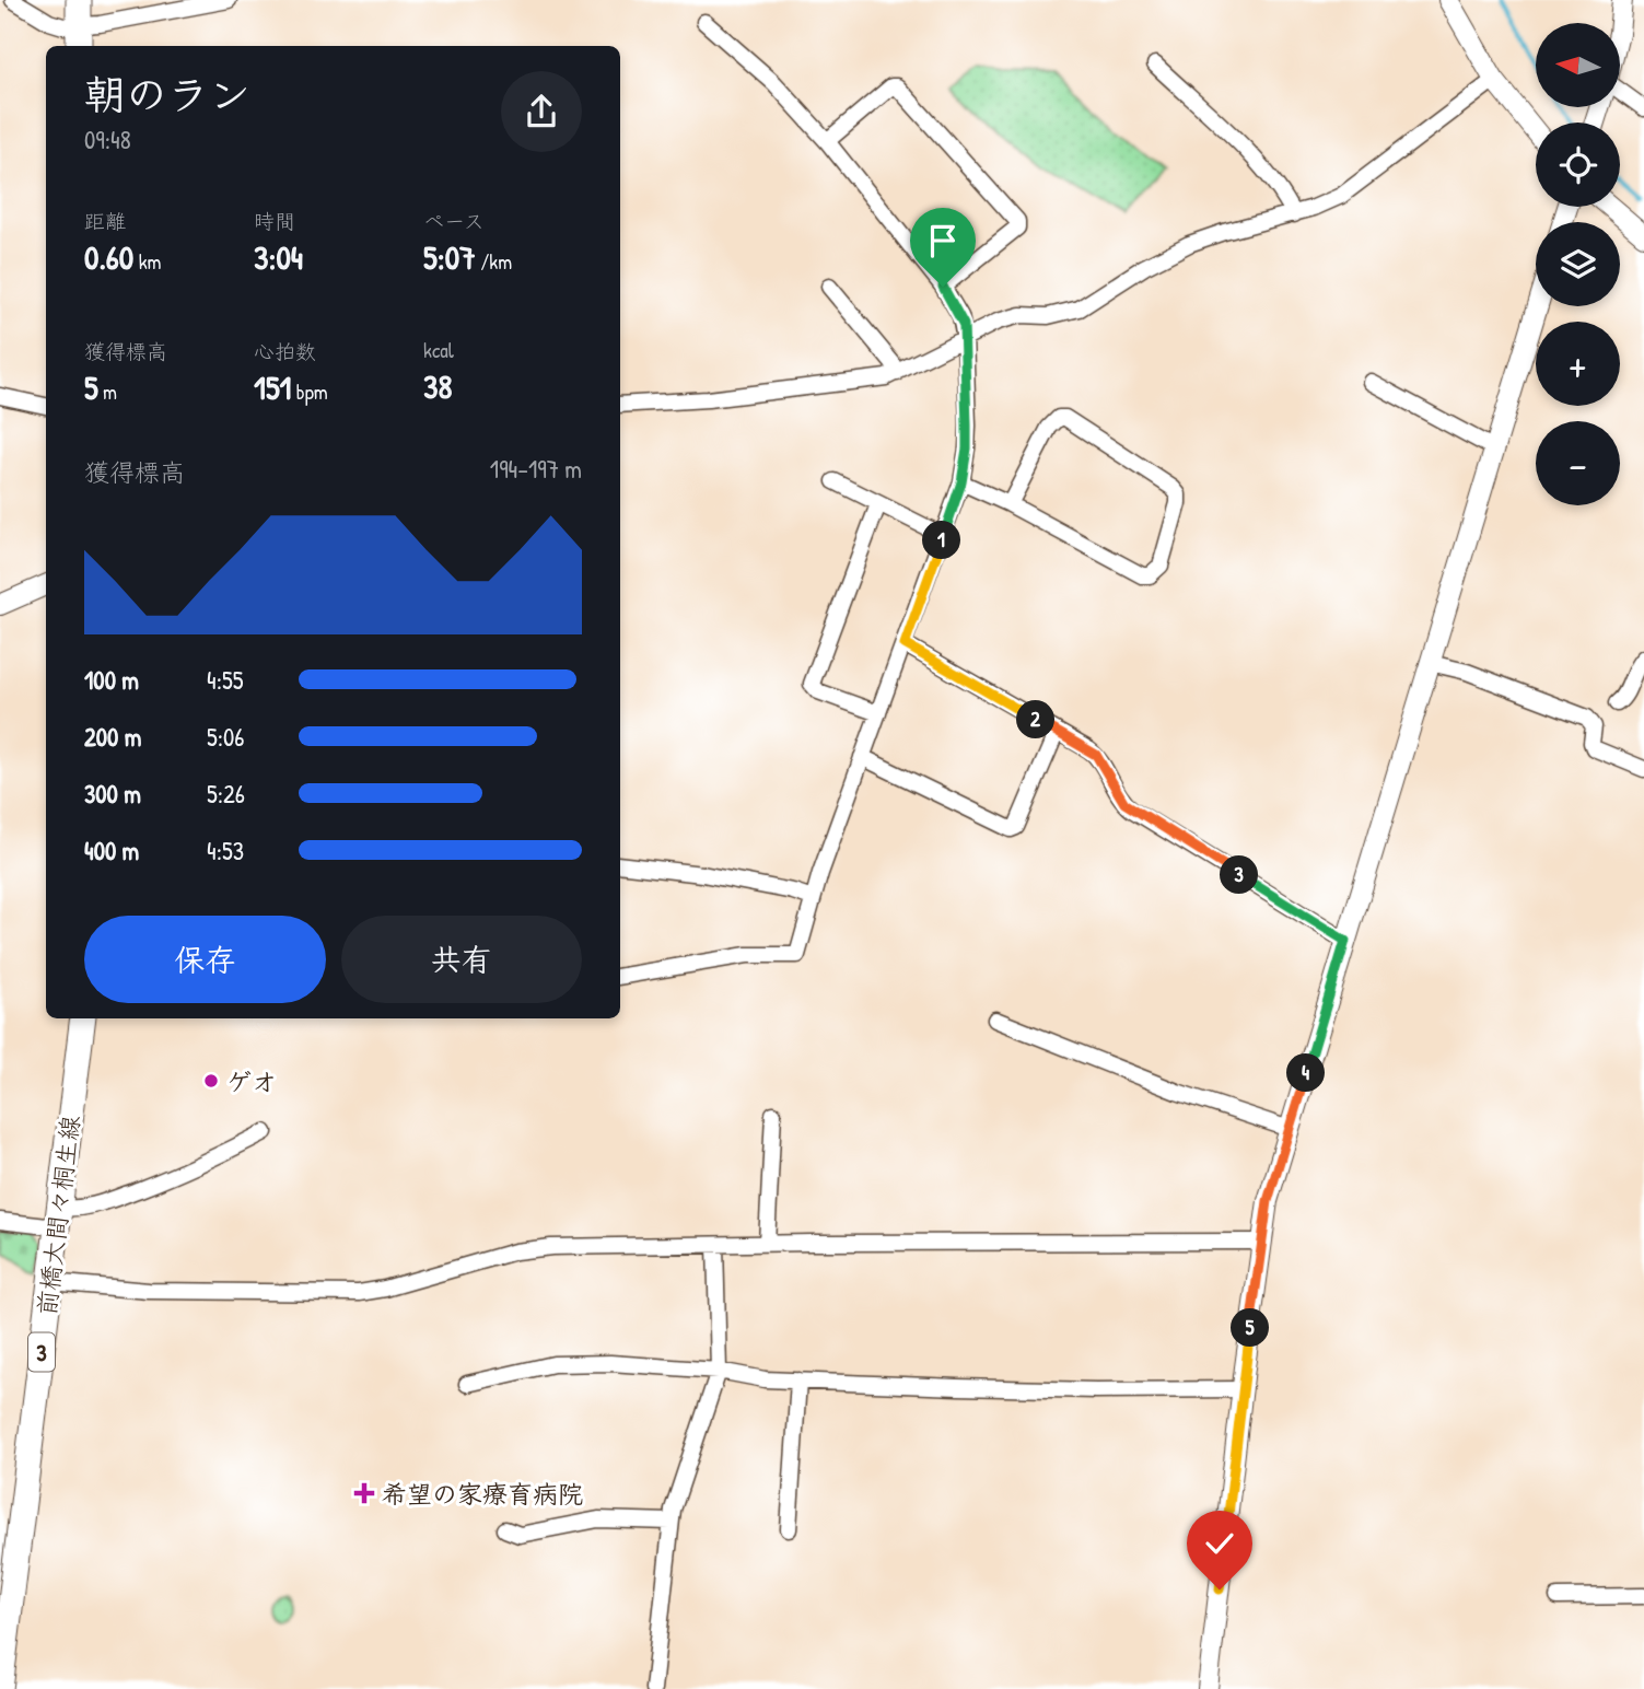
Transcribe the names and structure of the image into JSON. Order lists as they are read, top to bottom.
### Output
{
  "streets": {
    "main road": ["前橋大間々桐生線", "3"]
  },
  "places": {
    "other": ["ゲオ"],
    "health": ["希望の家療育病院"]
  },
  "north": "left",
  "page": {
    "map_buttons": ["+", "−"],
    "heading": ["朝のラン", "09:48"],
    "stats": [
      ["距離", "0.60 km"],
      ["時間", "3:04"],
      ["ペース", "5:07 /km"],
      ["獲得標高", "5 m"],
      ["心拍数", "151 bpm"],
      ["kcal", "38"]
    ],
    "chart": ["獲得標高", "194–197 m"],
    "pins": [
      "1",
      "2",
      "3",
      "4",
      "5"
    ],
    "list": [
      {
        "name": "100 m",
        "note": "4:55"
      },
      {
        "name": "200 m",
        "note": "5:06"
      },
      {
        "name": "300 m",
        "note": "5:26"
      },
      {
        "name": "400 m",
        "note": "4:53"
      }
    ],
    "buttons": ["保存", "共有"]
  }
}
